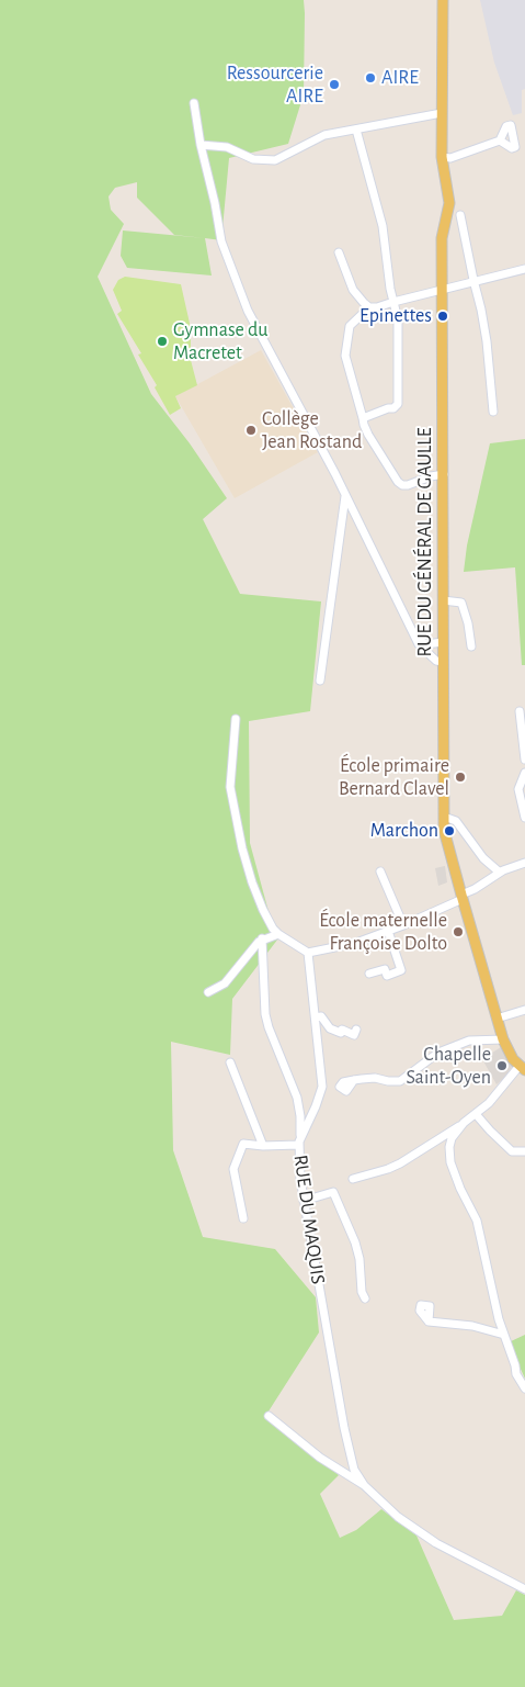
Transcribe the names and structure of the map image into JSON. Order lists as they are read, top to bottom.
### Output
{
  "streets": {
    "main road": ["RUE DU GÉNÉRAL DE GAULLE"],
    "street": ["RUE DU MAQUIS"]
  },
  "places": [
    "AIRE",
    "Ressourcerie AIRE",
    "Epinettes",
    "Gymnase du Macretet",
    "Collège Jean Rostand",
    "École primaire Bernard Clavel",
    "Marchon",
    "École maternelle Françoise Dolto",
    "Chapelle Saint-Oyen"
  ]
}
